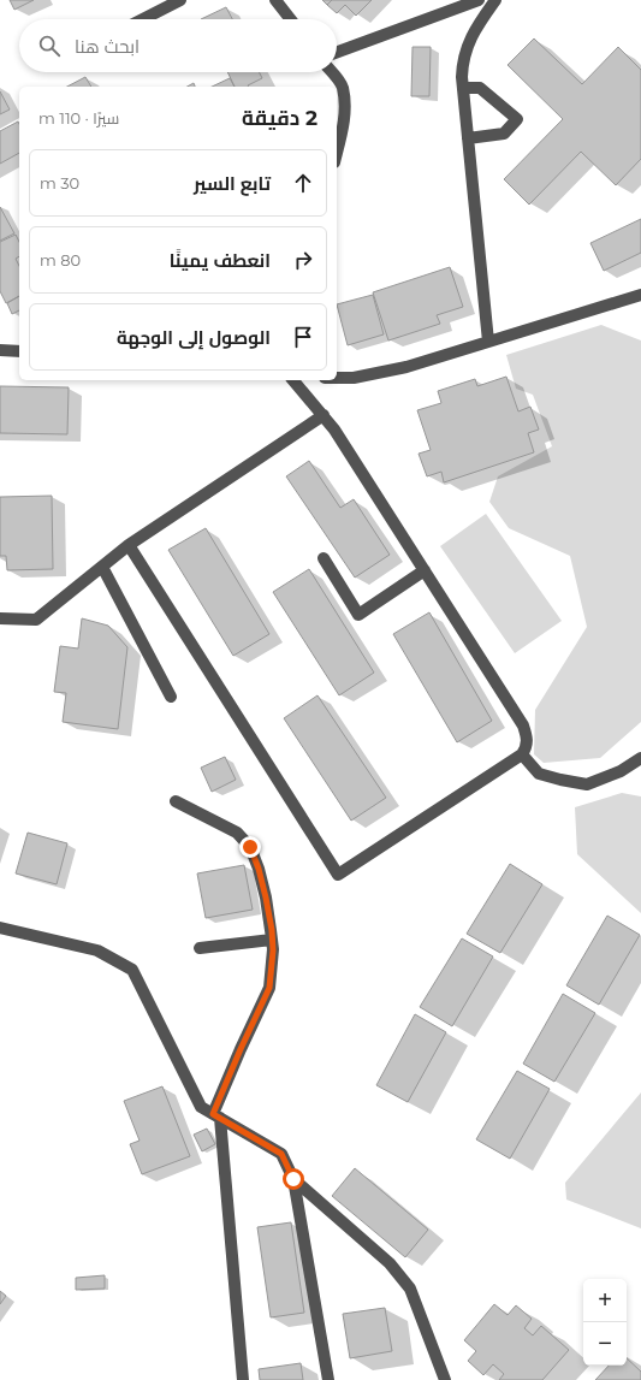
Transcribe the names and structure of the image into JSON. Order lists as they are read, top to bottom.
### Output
{
  "page": {
    "search": "ابحث هنا",
    "heading": ["2 دقيقة", "سيرًا · 110 m"],
    "list": [
      ["تابع السير", "30 m"],
      ["انعطف يمينًا", "80 m"],
      "الوصول إلى الوجهة"
    ],
    "map_buttons": ["+", "−"]
  }
}
